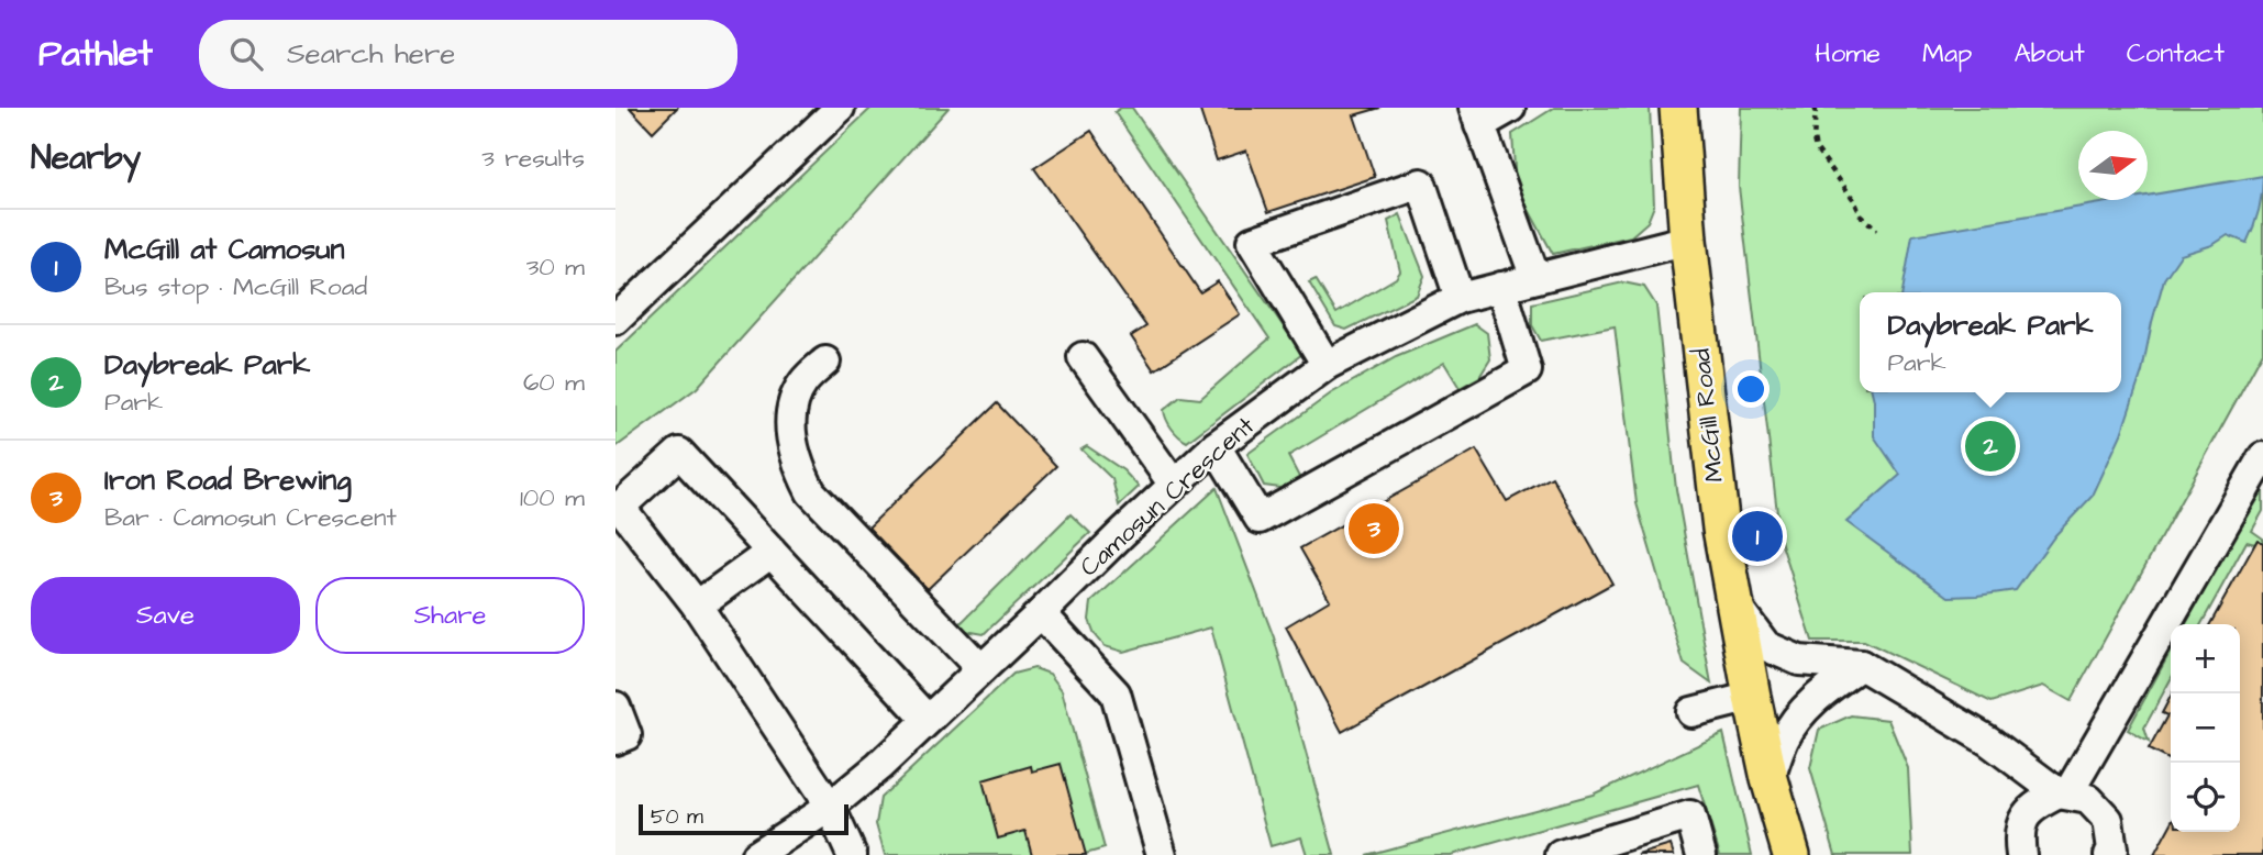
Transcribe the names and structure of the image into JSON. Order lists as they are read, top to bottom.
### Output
{
  "streets": {
    "main road": ["McGill Road"],
    "street": ["Camosun Crescent"]
  },
  "crossings": [
    ["McGill Road", "Camosun Crescent"]
  ],
  "scale_bar": "50 m",
  "north": "right",
  "page": {
    "header": "Pathlet",
    "search": "Search here",
    "nav": [
      "Home",
      "Map",
      "About",
      "Contact"
    ],
    "heading": ["Nearby", "3 results"],
    "list": [
      {
        "mark": "1",
        "name": "McGill at Camosun",
        "note": "Bus stop · McGill Road",
        "value": "30 m"
      },
      {
        "mark": "2",
        "name": "Daybreak Park",
        "note": "Park",
        "value": "60 m"
      },
      {
        "mark": "3",
        "name": "Iron Road Brewing",
        "note": "Bar · Camosun Crescent",
        "value": "100 m"
      }
    ],
    "popup": ["Daybreak Park", "Park"],
    "pins": ["2", "3", "1"],
    "buttons": ["Save", "Share"],
    "map_buttons": ["+", "−"],
    "scale": "50 m"
  }
}
